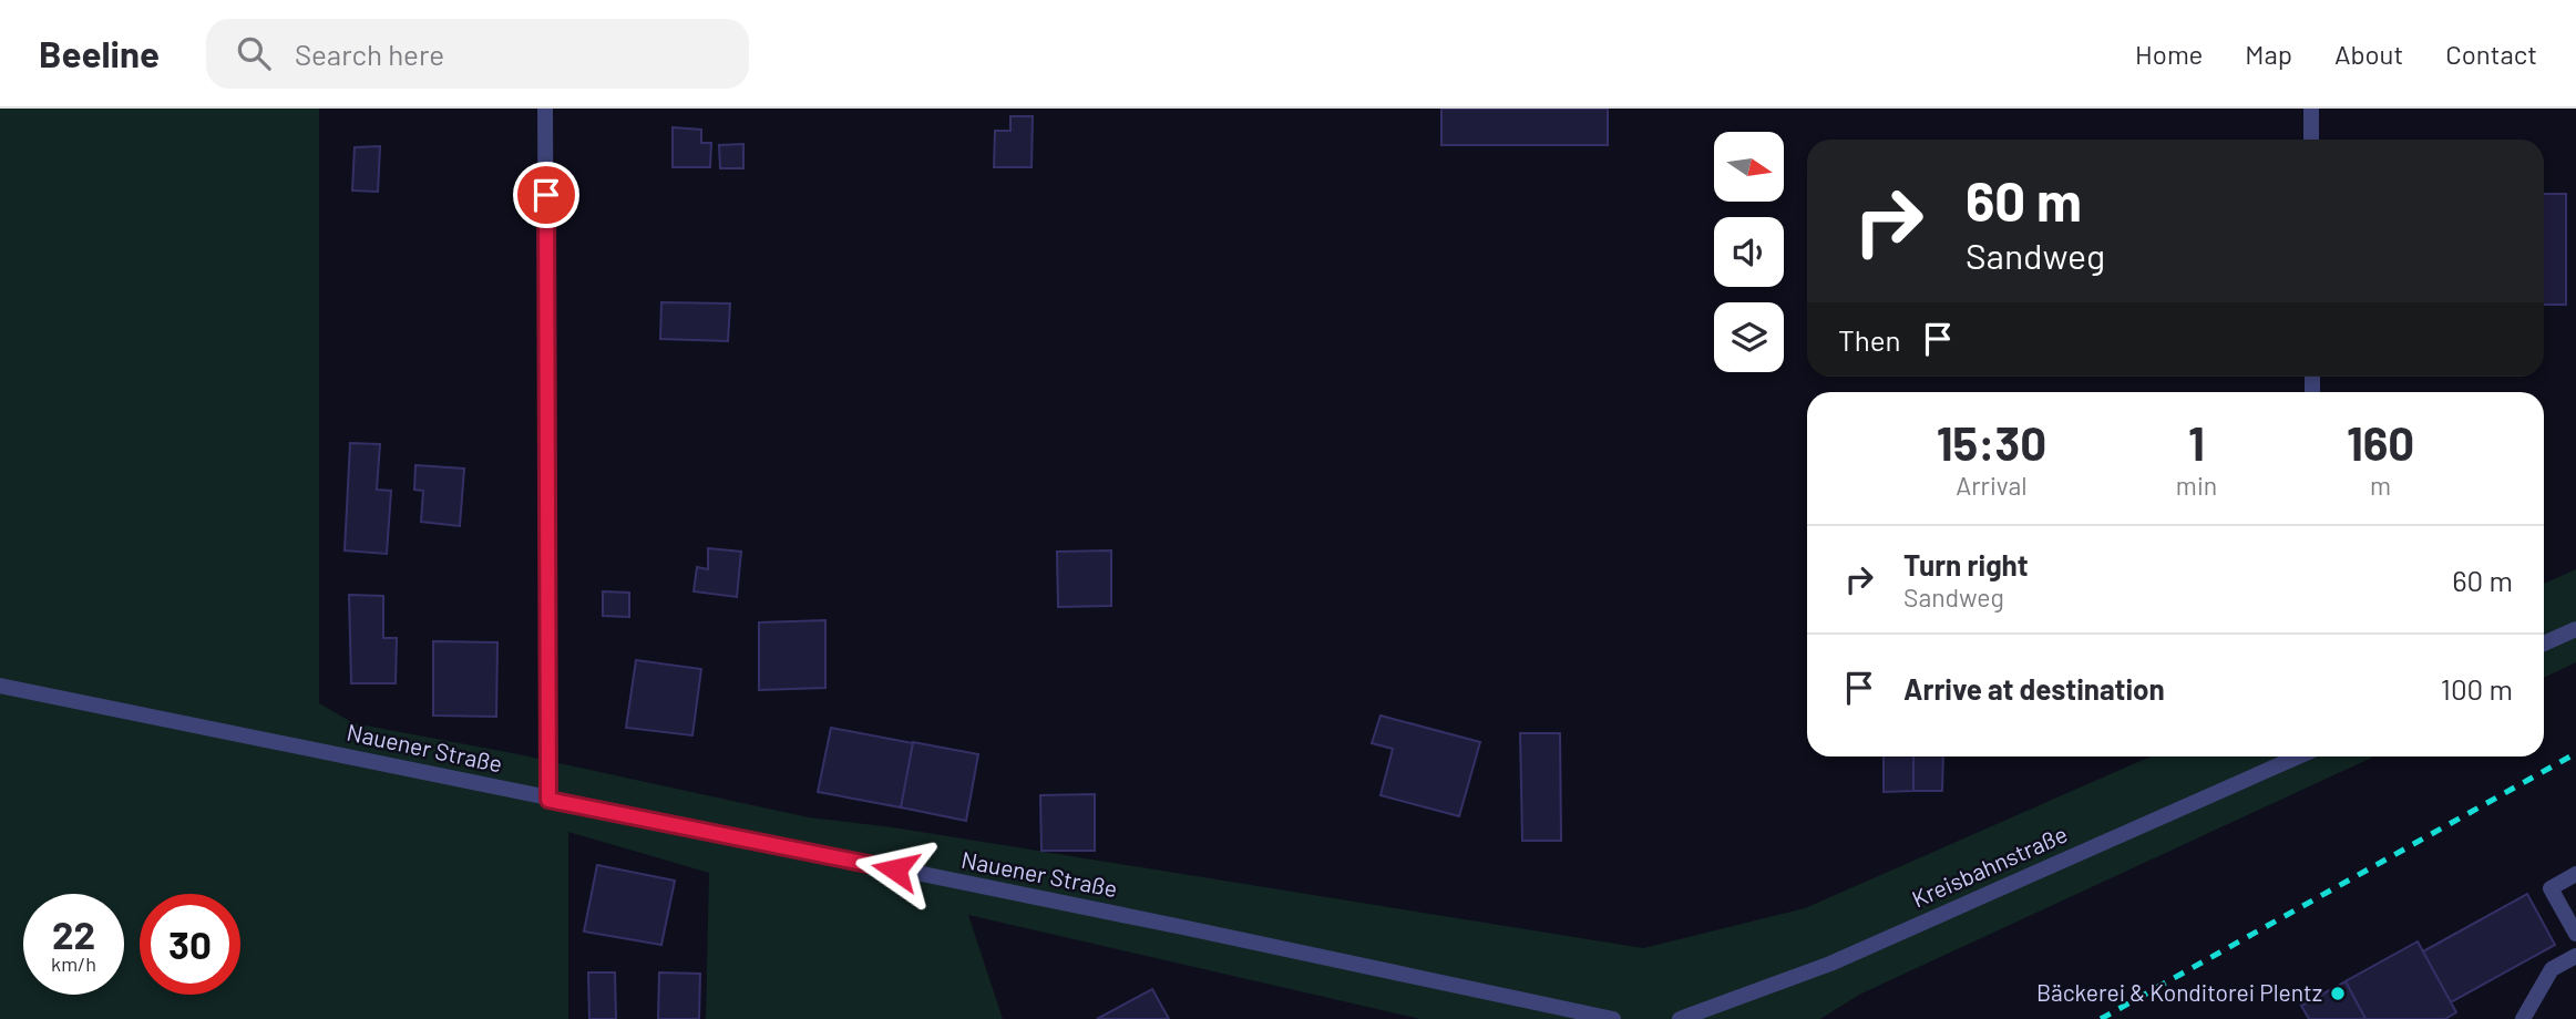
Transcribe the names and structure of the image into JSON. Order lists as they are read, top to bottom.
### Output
{
  "streets": {
    "street": ["Nauener Straße", "Kreisbahnstraße"]
  },
  "places": ["Bäckerei & Konditorei Plentz"],
  "north": "right",
  "page": {
    "header": "Beeline",
    "search": "Search here",
    "nav": [
      "Home",
      "Map",
      "About",
      "Contact"
    ],
    "turn": ["60 m", "Sandweg"],
    "then": "Then",
    "eta": [
      "15:30",
      "Arrival",
      "1",
      "min",
      "160",
      "m"
    ],
    "list": [
      {
        "name": "Turn right",
        "note": "Sandweg",
        "value": "60 m"
      },
      {
        "name": "Arrive at destination",
        "value": "100 m"
      }
    ],
    "speed": "22 km/h",
    "limit": "30"
  }
}
